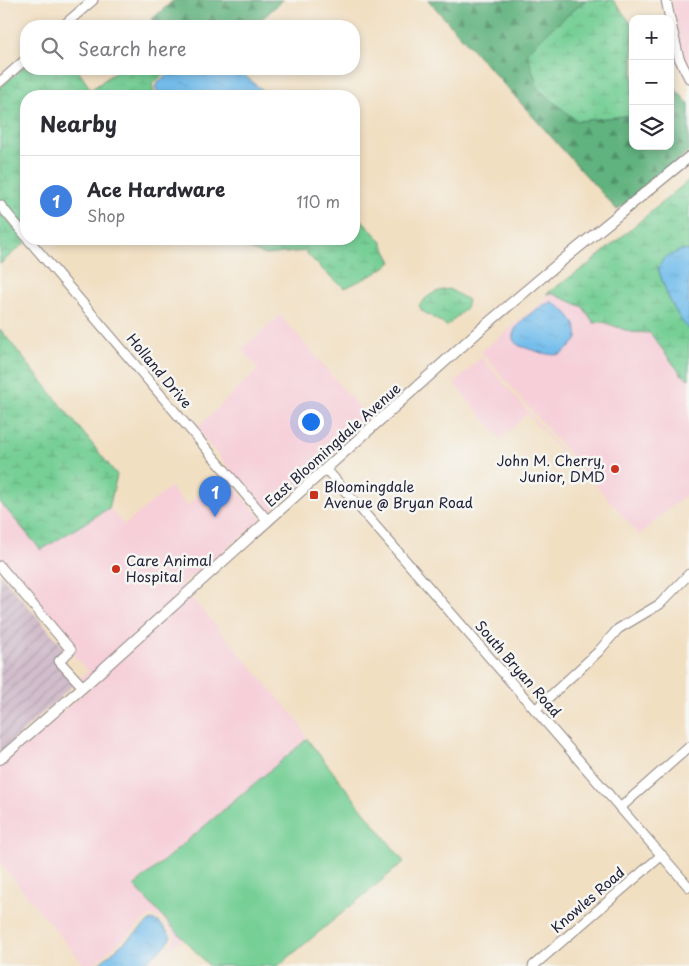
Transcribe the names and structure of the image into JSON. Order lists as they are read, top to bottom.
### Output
{
  "streets": {
    "main road": ["East Bloomingdale Avenue"],
    "street": ["Holland Drive", "South Bryan Road", "Knowles Road"]
  },
  "crossings": [
    ["Holland Drive", "East Bloomingdale Avenue"],
    ["East Bloomingdale Avenue", "South Bryan Road"],
    ["South Bryan Road", "Knowles Road"]
  ],
  "places": {
    "other": ["John M. Cherry, Junior, DMD", "Care Animal Hospital"],
    "transit": ["Bloomingdale Avenue @ Bryan Road"]
  },
  "page": {
    "map_buttons": ["+", "−"],
    "search": "Search here",
    "heading": "Nearby",
    "list": [
      {
        "mark": "1",
        "name": "Ace Hardware",
        "note": "Shop",
        "value": "110 m"
      }
    ],
    "pins": "1"
  }
}
